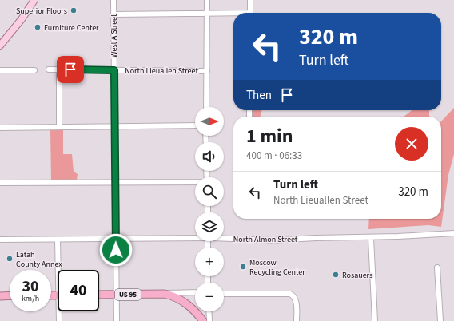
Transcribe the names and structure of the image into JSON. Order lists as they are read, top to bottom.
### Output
{
  "streets": {
    "highway": ["US 95"],
    "street": ["West A Street", "North Lieuallen Street", "North Almon Street"]
  },
  "crossings": [
    ["West A Street", "North Lieuallen Street"],
    ["West A Street", "North Almon Street"],
    ["West A Street", "US 95"]
  ],
  "places": [
    "Superior Floors",
    "Furniture Center",
    "Latah County Annex",
    "Moscow Recycling Center",
    "Rosauers"
  ],
  "north": "right",
  "page": {
    "turn": ["320 m", "Turn left"],
    "then": "Then",
    "map_buttons": ["+", "−"],
    "heading": ["1 min", "400 m · 06:33"],
    "list": [
      {
        "name": "Turn left",
        "note": "North Lieuallen Street",
        "value": "320 m"
      }
    ],
    "speed": "30 km/h",
    "limit": "40"
  }
}
